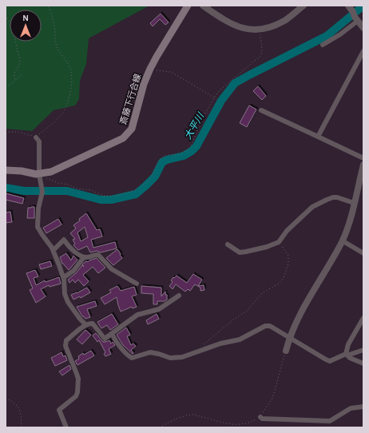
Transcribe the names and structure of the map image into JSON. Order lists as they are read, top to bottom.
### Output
{
  "streets": {
    "main road": ["斎藤下行合線"]
  },
  "water": ["大平川"],
  "north": "top"
}
